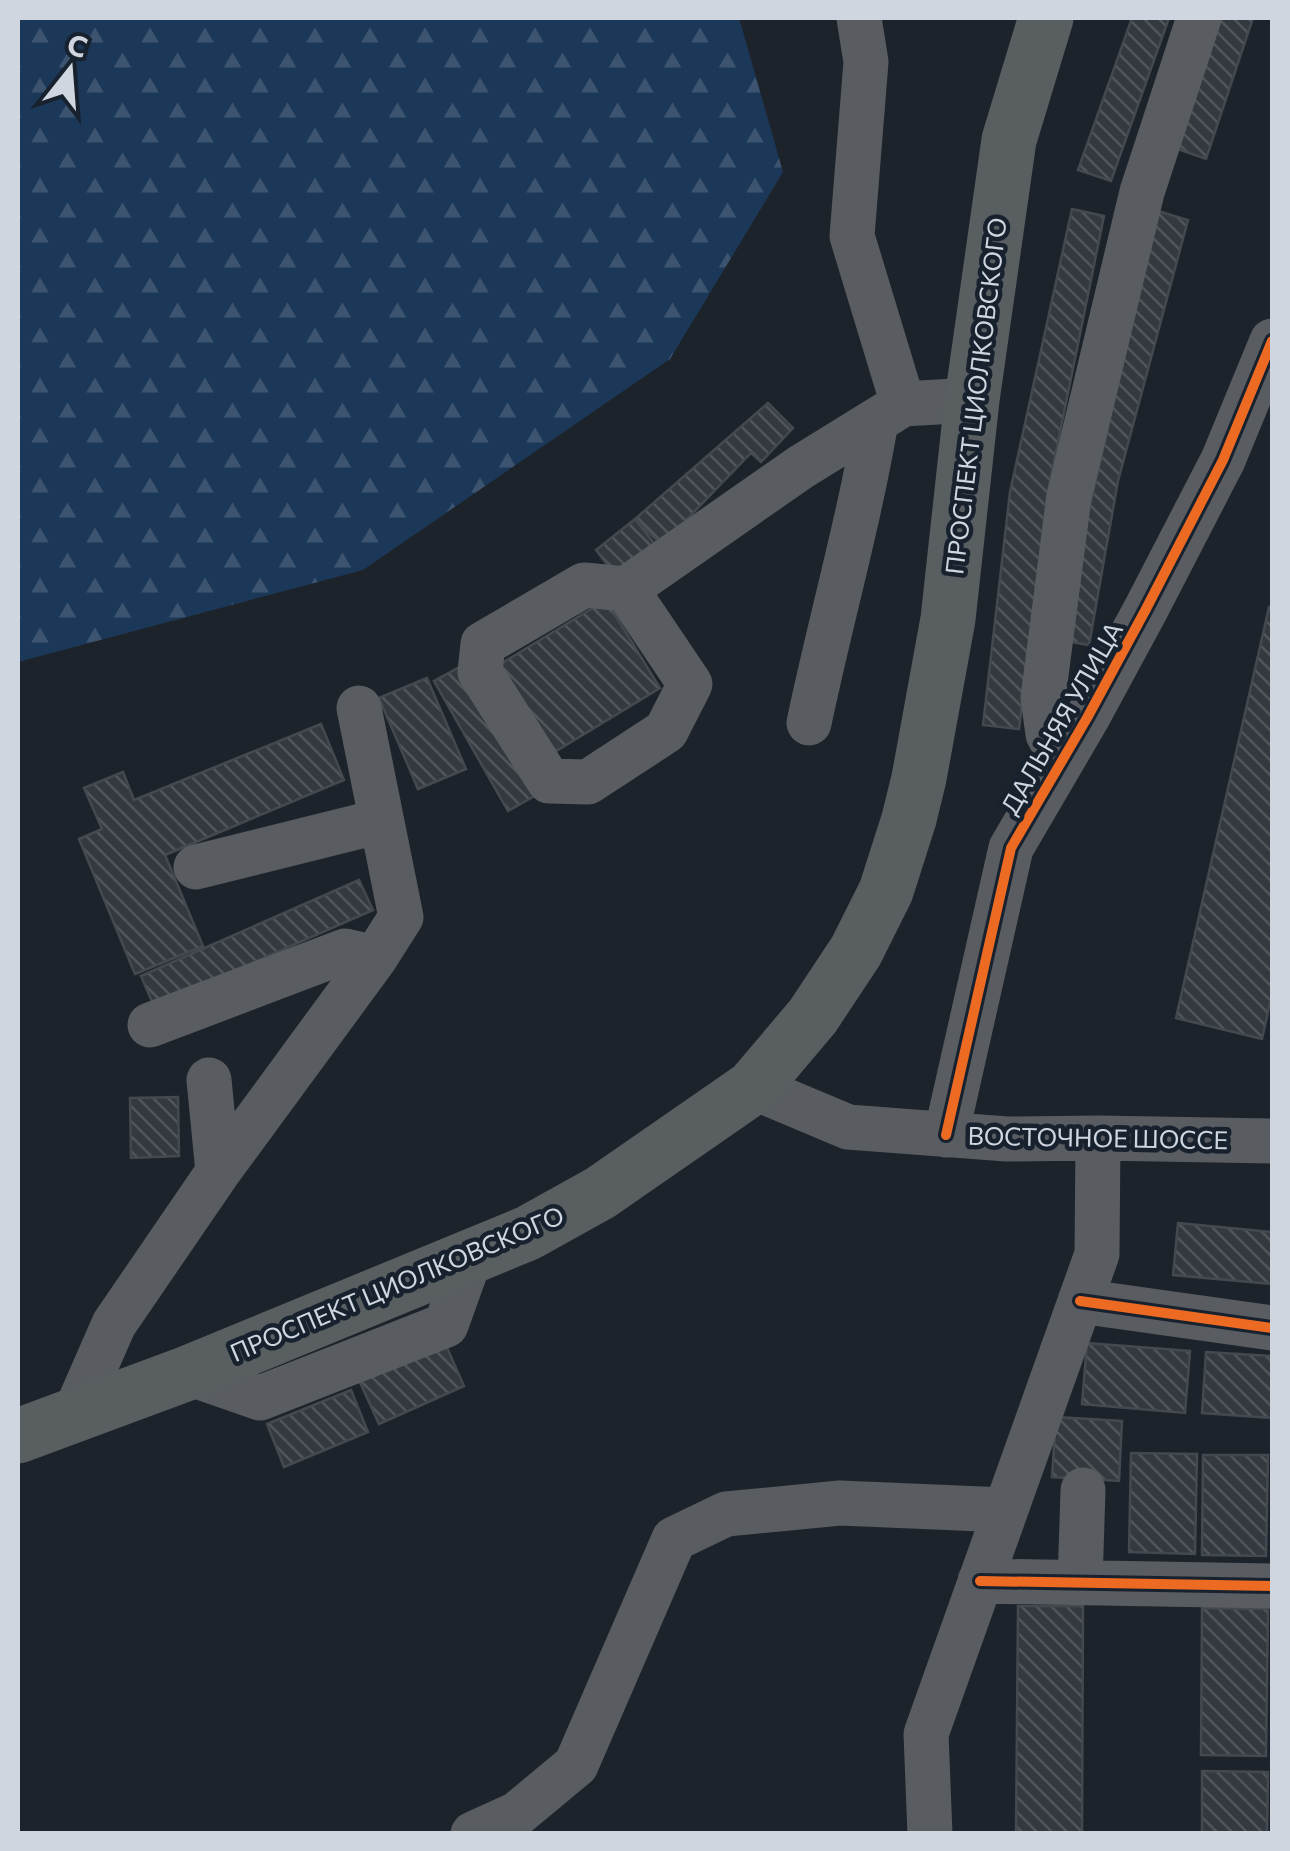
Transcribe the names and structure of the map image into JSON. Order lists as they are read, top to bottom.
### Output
{
  "streets": {
    "main road": ["ПРОСПЕКТ ЦИОЛКОВСКОГО"],
    "street": ["ДАЛЬНЯЯ УЛИЦА", "ВОСТОЧНОЕ ШОССЕ"]
  },
  "crossings": [
    ["ПРОСПЕКТ ЦИОЛКОВСКОГО", "ВОСТОЧНОЕ ШОССЕ"],
    ["ДАЛЬНЯЯ УЛИЦА", "ВОСТОЧНОЕ ШОССЕ"]
  ],
  "north": "top"
}
